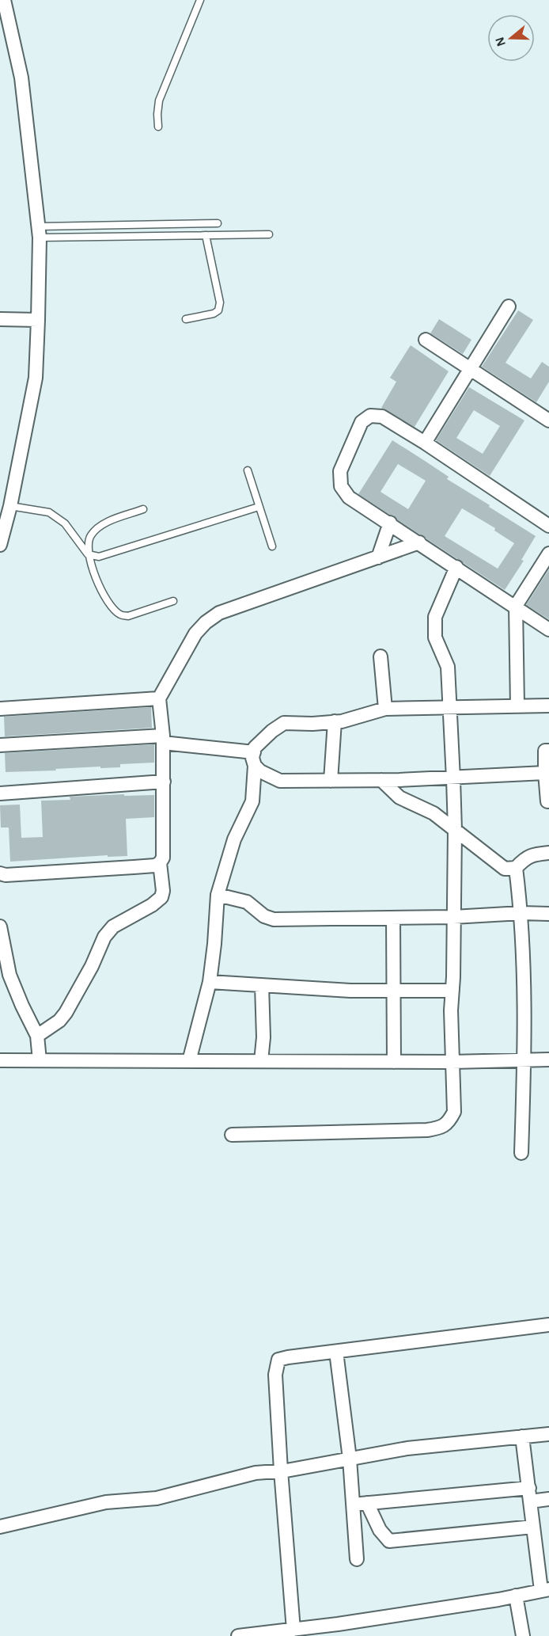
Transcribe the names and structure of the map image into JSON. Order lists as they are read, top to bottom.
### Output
{
  "north": "left"
}
